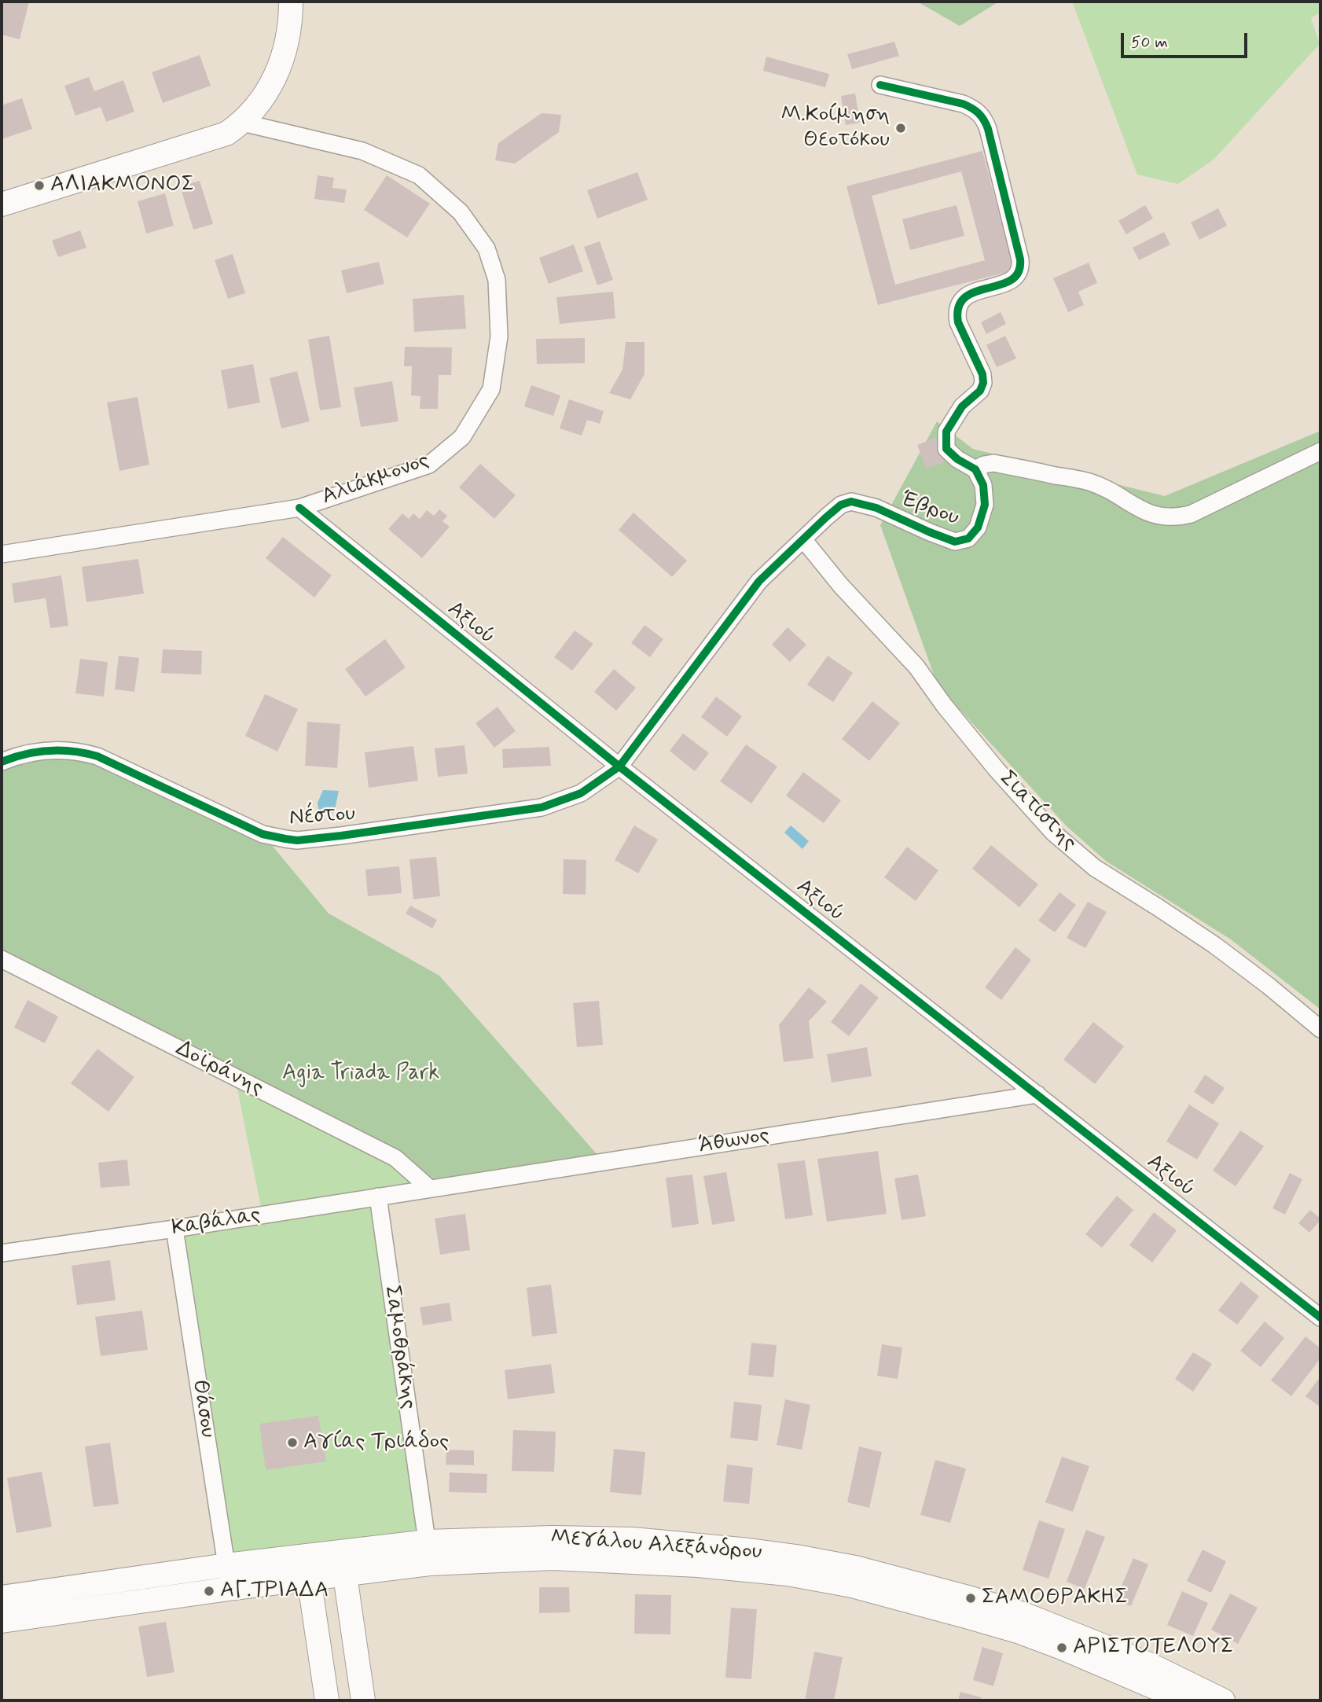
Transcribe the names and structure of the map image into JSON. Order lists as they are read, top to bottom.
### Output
{
  "streets": {
    "street": [
      "Αλιάκμονος",
      "Έβρου",
      "Αξιού",
      "Σιατίστης",
      "Νέστου",
      "Δοϊράνης",
      "Άθωνος",
      "Καβάλας",
      "Σαμοθράκης",
      "Θάσου",
      "Μεγάλου Αλεξάνδρου"
    ]
  },
  "crossings": [
    ["Αλιάκμονος", "Αξιού"],
    ["Έβρου", "Αξιού"],
    ["Έβρου", "Σιατίστης"],
    ["Έβρου", "Νέστου"],
    ["Αξιού", "Νέστου"],
    ["Αξιού", "Άθωνος"],
    ["Δοϊράνης", "Άθωνος"],
    ["Δοϊράνης", "Καβάλας"],
    ["Άθωνος", "Καβάλας"],
    ["Καβάλας", "Σαμοθράκης"],
    ["Καβάλας", "Θάσου"],
    ["Σαμοθράκης", "Μεγάλου Αλεξάνδρου"],
    ["Θάσου", "Μεγάλου Αλεξάνδρου"]
  ],
  "parks": ["Agia Triada Park"],
  "places": [
    "Μ.Κοίμηση Θεοτόκου",
    "ΑΛΙΑΚΜΟΝΟΣ",
    "Αγίας Τριάδος",
    "ΑΓ.ΤΡΙΑΔΑ",
    "ΣΑΜΟΘΡΑΚΗΣ",
    "ΑΡΙΣΤΟΤΕΛΟΥΣ"
  ],
  "scale_bar": "50 m"
}
